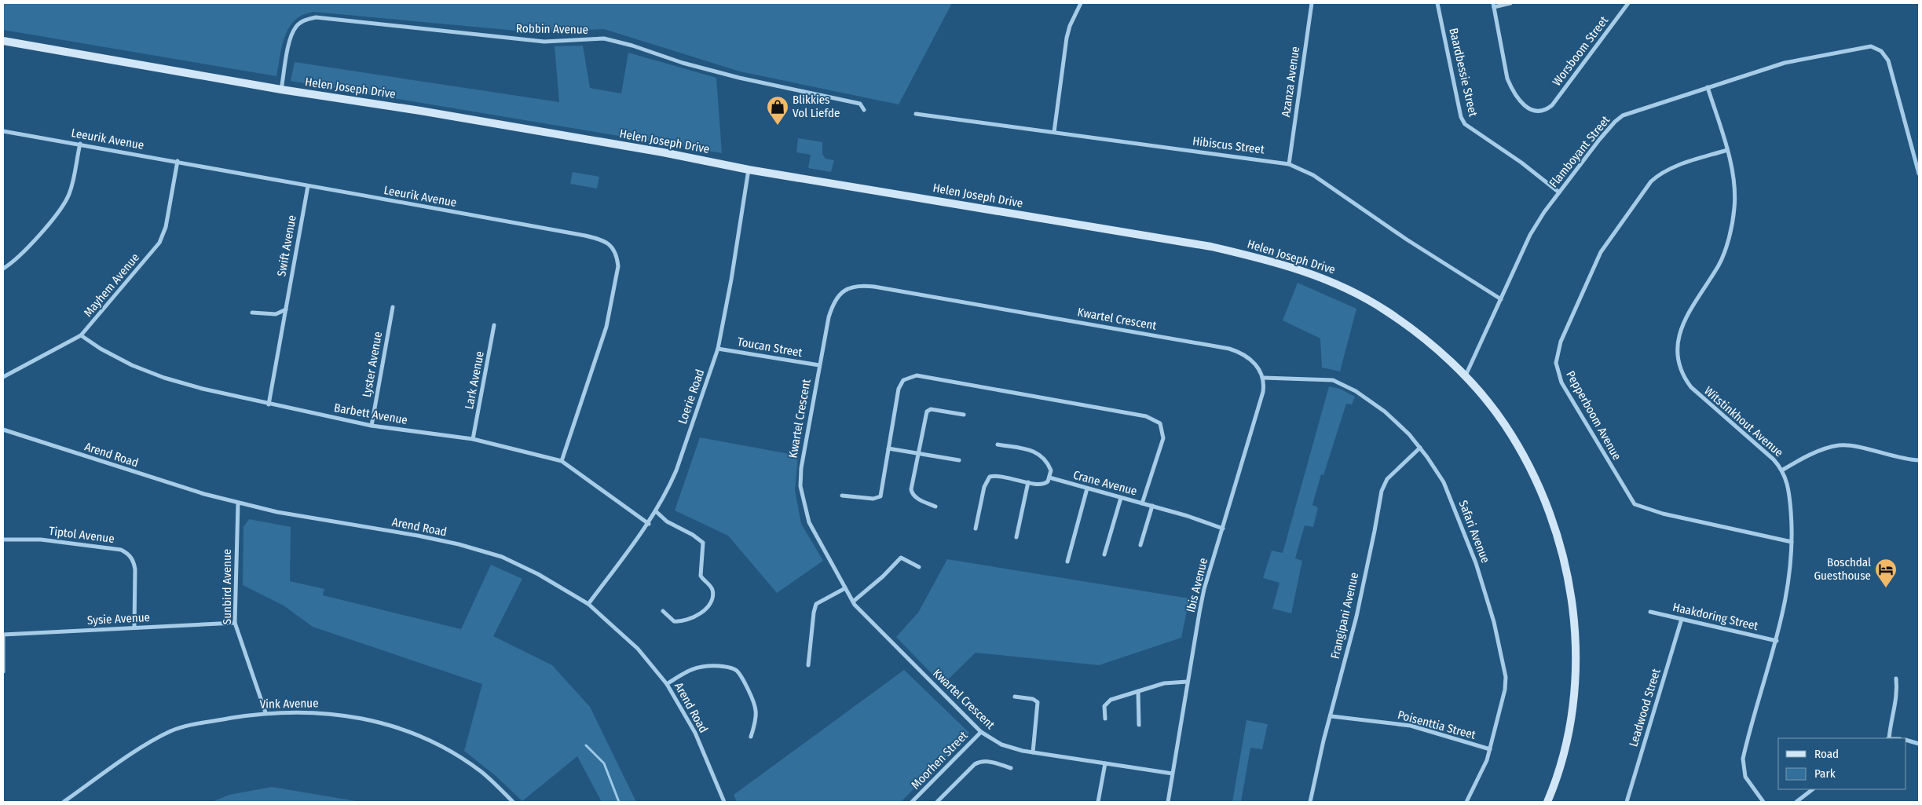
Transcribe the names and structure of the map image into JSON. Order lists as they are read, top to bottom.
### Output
{
  "streets": {
    "street": [
      "Robbin Avenue",
      "Worsboom Street",
      "Baardbessie Street",
      "Azanza Avenue",
      "Helen Joseph Drive",
      "Leeurik Avenue",
      "Hibiscus Street",
      "Flamboyant Street",
      "Swift Avenue",
      "Mayhem Avenue",
      "Kwartel Crescent",
      "Toucan Street",
      "Lyster Avenue",
      "Lark Avenue",
      "Loerie Road",
      "Barbett Avenue",
      "Pepperboom Avenue",
      "Witstinkhout Avenue",
      "Arend Road",
      "Crane Avenue",
      "Safari Avenue",
      "Tiptol Avenue",
      "Ibis Avenue",
      "Sunbird Avenue",
      "Frangipani Avenue",
      "Haakdoring Street",
      "Sysie Avenue",
      "Vink Avenue",
      "Leadwood Street",
      "Poisenttia Street",
      "Moorhen Street"
    ]
  },
  "crossings": [
    ["Robbin Avenue", "Helen Joseph Drive"],
    ["Baardbessie Street", "Flamboyant Street"],
    ["Azanza Avenue", "Hibiscus Street"],
    ["Helen Joseph Drive", "Flamboyant Street"],
    ["Helen Joseph Drive", "Loerie Road"],
    ["Leeurik Avenue", "Swift Avenue"],
    ["Leeurik Avenue", "Mayhem Avenue"],
    ["Leeurik Avenue", "Barbett Avenue"],
    ["Hibiscus Street", "Flamboyant Street"],
    ["Flamboyant Street", "Witstinkhout Avenue"],
    ["Swift Avenue", "Barbett Avenue"],
    ["Mayhem Avenue", "Barbett Avenue"],
    ["Kwartel Crescent", "Toucan Street"],
    ["Kwartel Crescent", "Safari Avenue"],
    ["Kwartel Crescent", "Ibis Avenue"],
    ["Kwartel Crescent", "Moorhen Street"],
    ["Toucan Street", "Loerie Road"],
    ["Lyster Avenue", "Barbett Avenue"],
    ["Lark Avenue", "Barbett Avenue"],
    ["Loerie Road", "Barbett Avenue"],
    ["Loerie Road", "Arend Road"],
    ["Pepperboom Avenue", "Witstinkhout Avenue"],
    ["Witstinkhout Avenue", "Haakdoring Street"],
    ["Arend Road", "Sunbird Avenue"],
    ["Crane Avenue", "Ibis Avenue"],
    ["Safari Avenue", "Ibis Avenue"],
    ["Safari Avenue", "Frangipani Avenue"],
    ["Safari Avenue", "Poisenttia Street"],
    ["Tiptol Avenue", "Sysie Avenue"],
    ["Sunbird Avenue", "Sysie Avenue"],
    ["Sunbird Avenue", "Vink Avenue"],
    ["Frangipani Avenue", "Poisenttia Street"],
    ["Haakdoring Street", "Leadwood Street"]
  ],
  "places": {
    "shop": ["Blikkies Vol Liefde"],
    "hotel": ["Boschdal Guesthouse"]
  },
  "legend": ["Road", "Park"]
}
